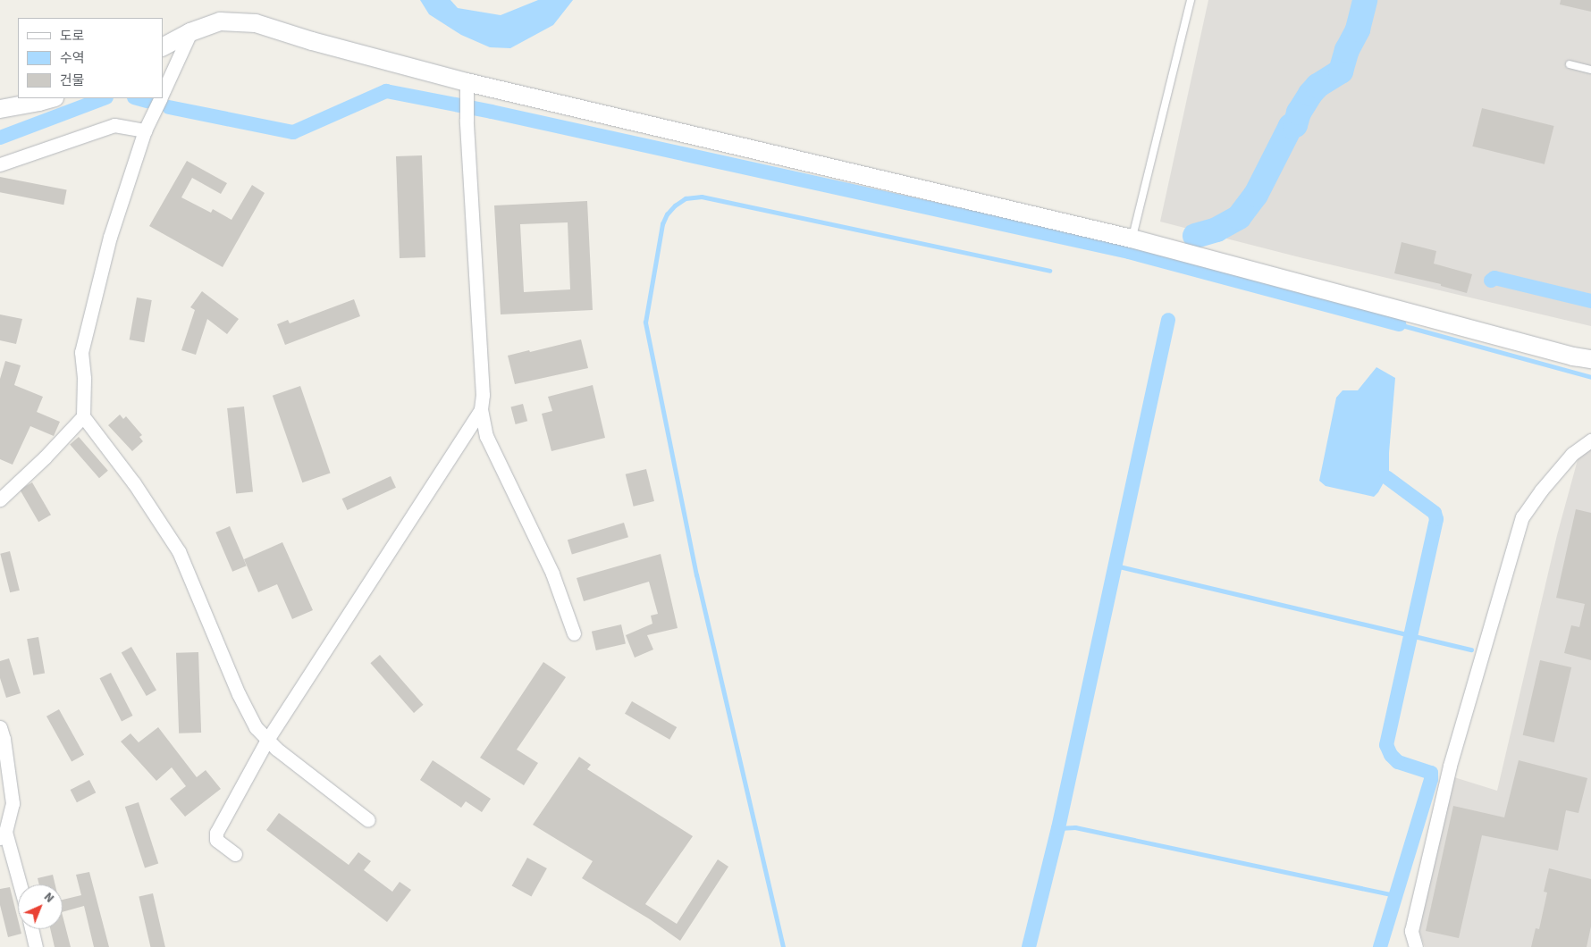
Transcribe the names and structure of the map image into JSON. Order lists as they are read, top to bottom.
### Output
{
  "legend": ["도로", "수역", "건물"],
  "north": "top right"
}
